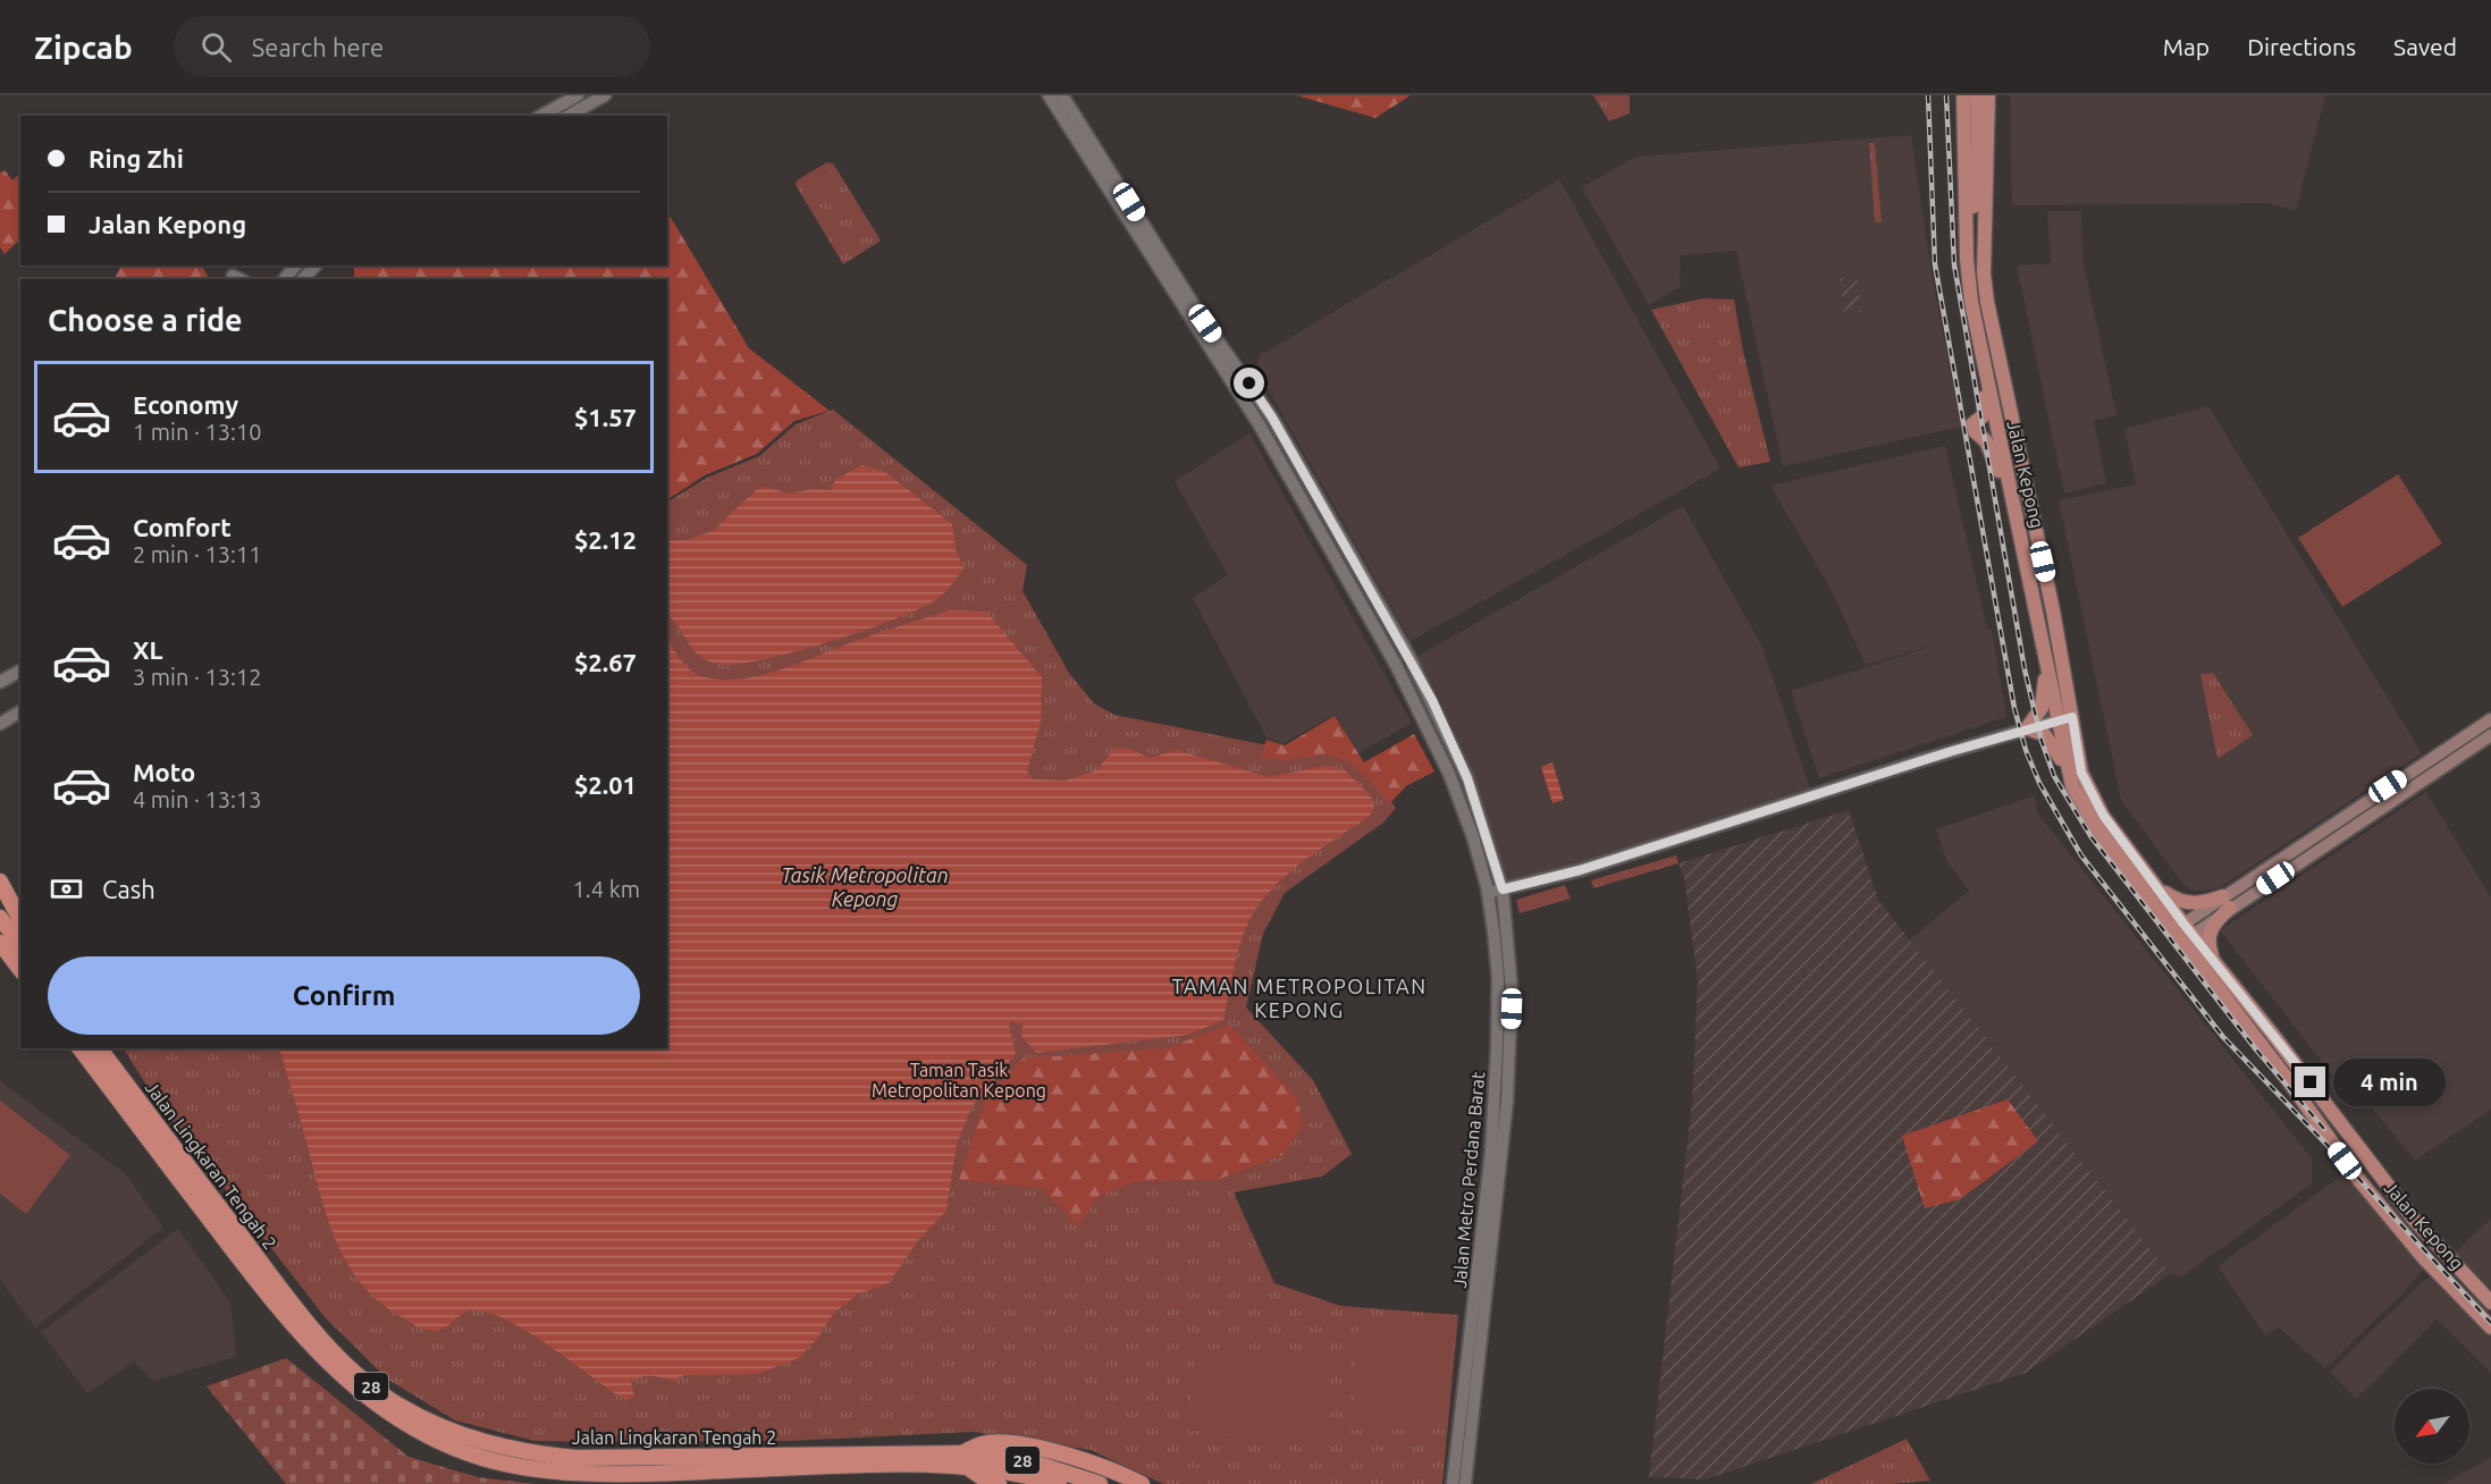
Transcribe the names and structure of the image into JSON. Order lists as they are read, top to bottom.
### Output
{
  "streets": {
    "highway": ["Jalan Lingkaran Tengah 2", "28"],
    "main road": ["Jalan Kepong"],
    "street": ["Jalan Metro Perdana Barat"]
  },
  "districts": ["TAMAN METROPOLITAN KEPONG"],
  "water": ["Tasik Metropolitan Kepong"],
  "parks": ["Taman Tasik Metropolitan Kepong"],
  "north": "bottom left",
  "page": {
    "header": "Zipcab",
    "search": "Search here",
    "nav": ["Map", "Directions", "Saved"],
    "banner": ["Ring Zhi", "Jalan Kepong"],
    "heading": "Choose a ride",
    "list": [
      {
        "name": "Economy",
        "note": "1 min · 13:10",
        "value": "$1.57"
      },
      {
        "name": "Comfort",
        "note": "2 min · 13:11",
        "value": "$2.12"
      },
      {
        "name": "XL",
        "note": "3 min · 13:12",
        "value": "$2.67"
      },
      {
        "name": "Moto",
        "note": "4 min · 13:13",
        "value": "$2.01"
      }
    ],
    "pay": ["Cash", "1.4 km"],
    "buttons": "Confirm",
    "bubble": "4 min"
  }
}
